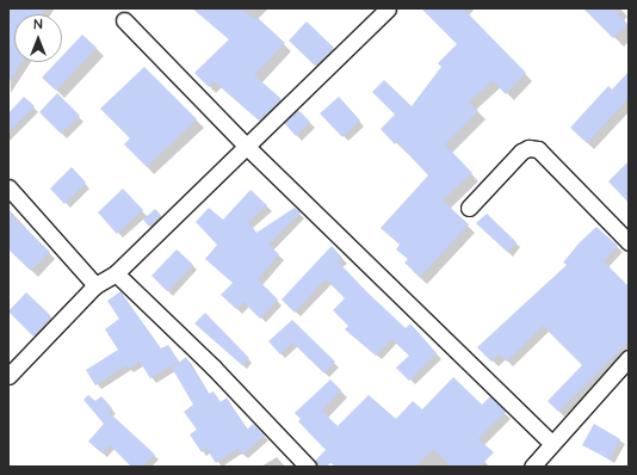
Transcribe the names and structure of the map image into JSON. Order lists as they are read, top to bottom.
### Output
{
  "north": "top"
}
